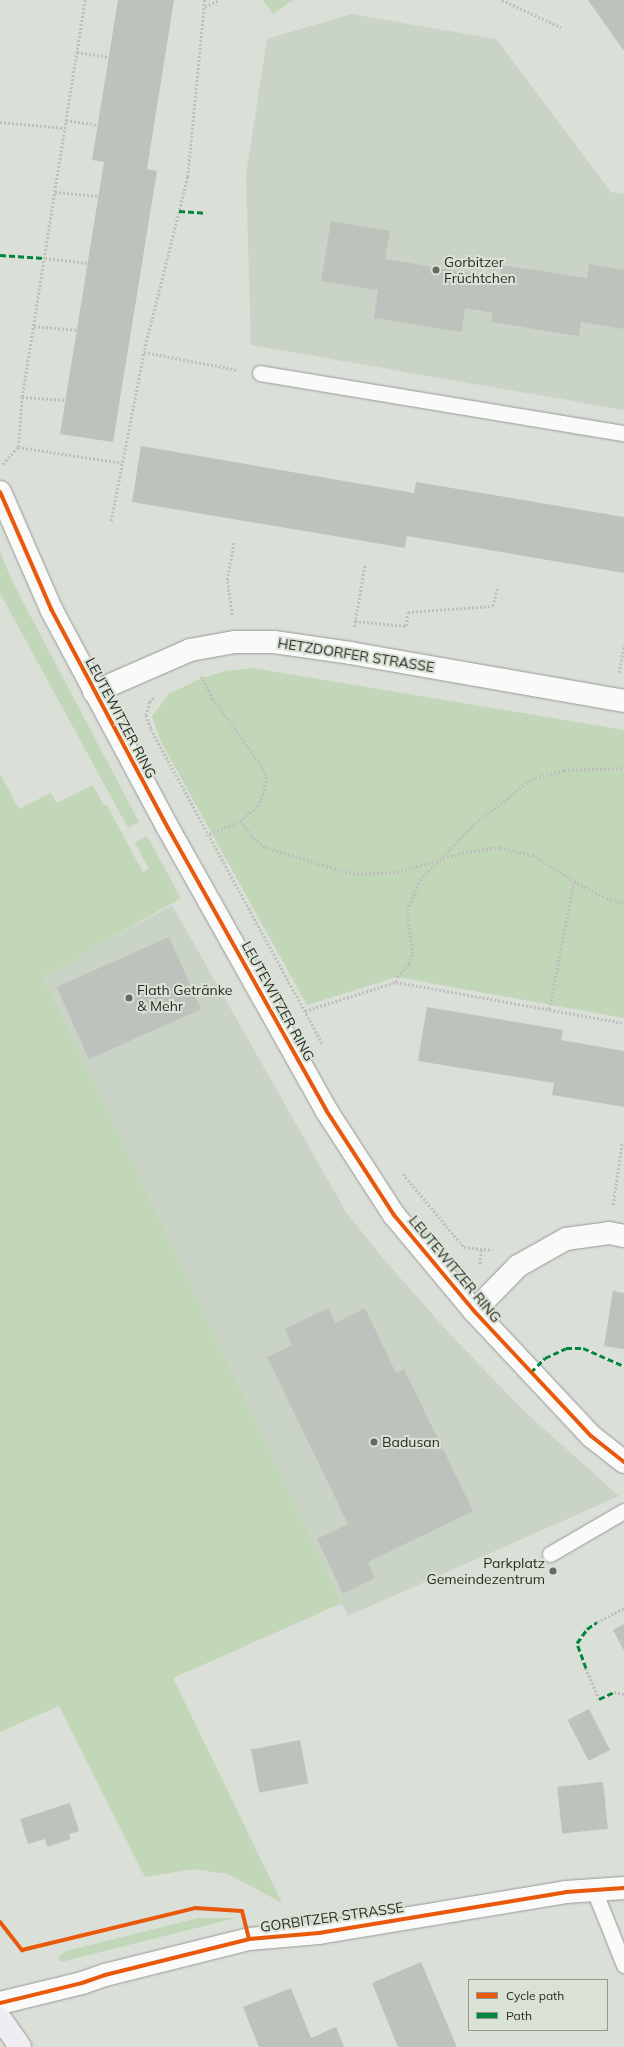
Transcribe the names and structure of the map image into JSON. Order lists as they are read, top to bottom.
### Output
{
  "streets": {
    "street": ["HETZDORFER STRASSE", "LEUTEWITZER RING", "GORBITZER STRASSE"]
  },
  "crossings": [
    ["HETZDORFER STRASSE", "LEUTEWITZER RING"]
  ],
  "places": [
    "Gorbitzer Früchtchen",
    "Flath Getränke & Mehr",
    "Badusan",
    "Parkplatz Gemeindezentrum"
  ],
  "legend": ["Cycle path", "Path"]
}
